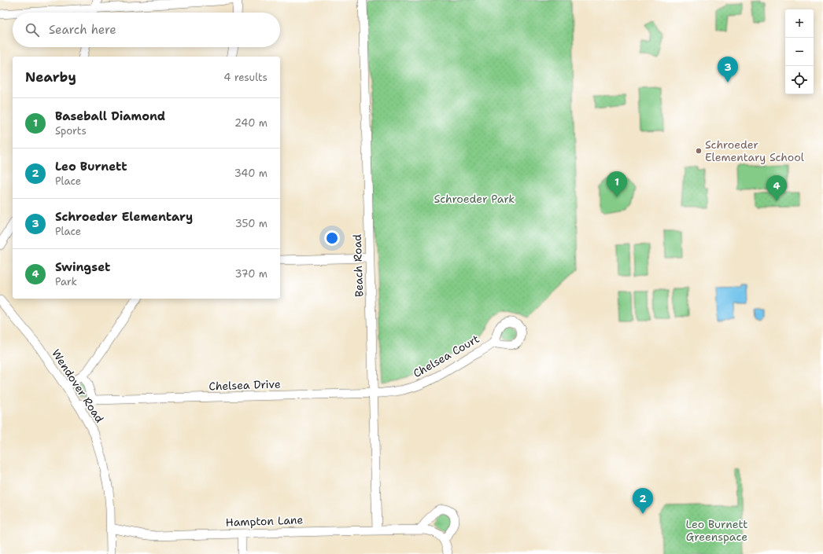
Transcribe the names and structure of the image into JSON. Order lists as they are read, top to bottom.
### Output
{
  "streets": {
    "street": [
      "Beach Road",
      "Chelsea Court",
      "Chelsea Drive",
      "Wendover Road",
      "Hampton Lane"
    ]
  },
  "crossings": [
    ["Beach Road", "Chelsea Court"],
    ["Beach Road", "Chelsea Drive"],
    ["Beach Road", "Hampton Lane"],
    ["Chelsea Court", "Chelsea Drive"],
    ["Wendover Road", "Hampton Lane"]
  ],
  "parks": ["Schroeder Park", "Leo Burnett Greenspace"],
  "places": ["Schroeder Elementary School"],
  "page": {
    "map_buttons": ["+", "−"],
    "search": "Search here",
    "pins": [
      "3",
      "1",
      "4",
      "2"
    ],
    "heading": ["Nearby", "4 results"],
    "list": [
      {
        "mark": "1",
        "name": "Baseball Diamond",
        "note": "Sports",
        "value": "240 m"
      },
      {
        "mark": "2",
        "name": "Leo Burnett",
        "note": "Place",
        "value": "340 m"
      },
      {
        "mark": "3",
        "name": "Schroeder Elementary",
        "note": "Place",
        "value": "350 m"
      },
      {
        "mark": "4",
        "name": "Swingset",
        "note": "Park",
        "value": "370 m"
      }
    ]
  }
}
